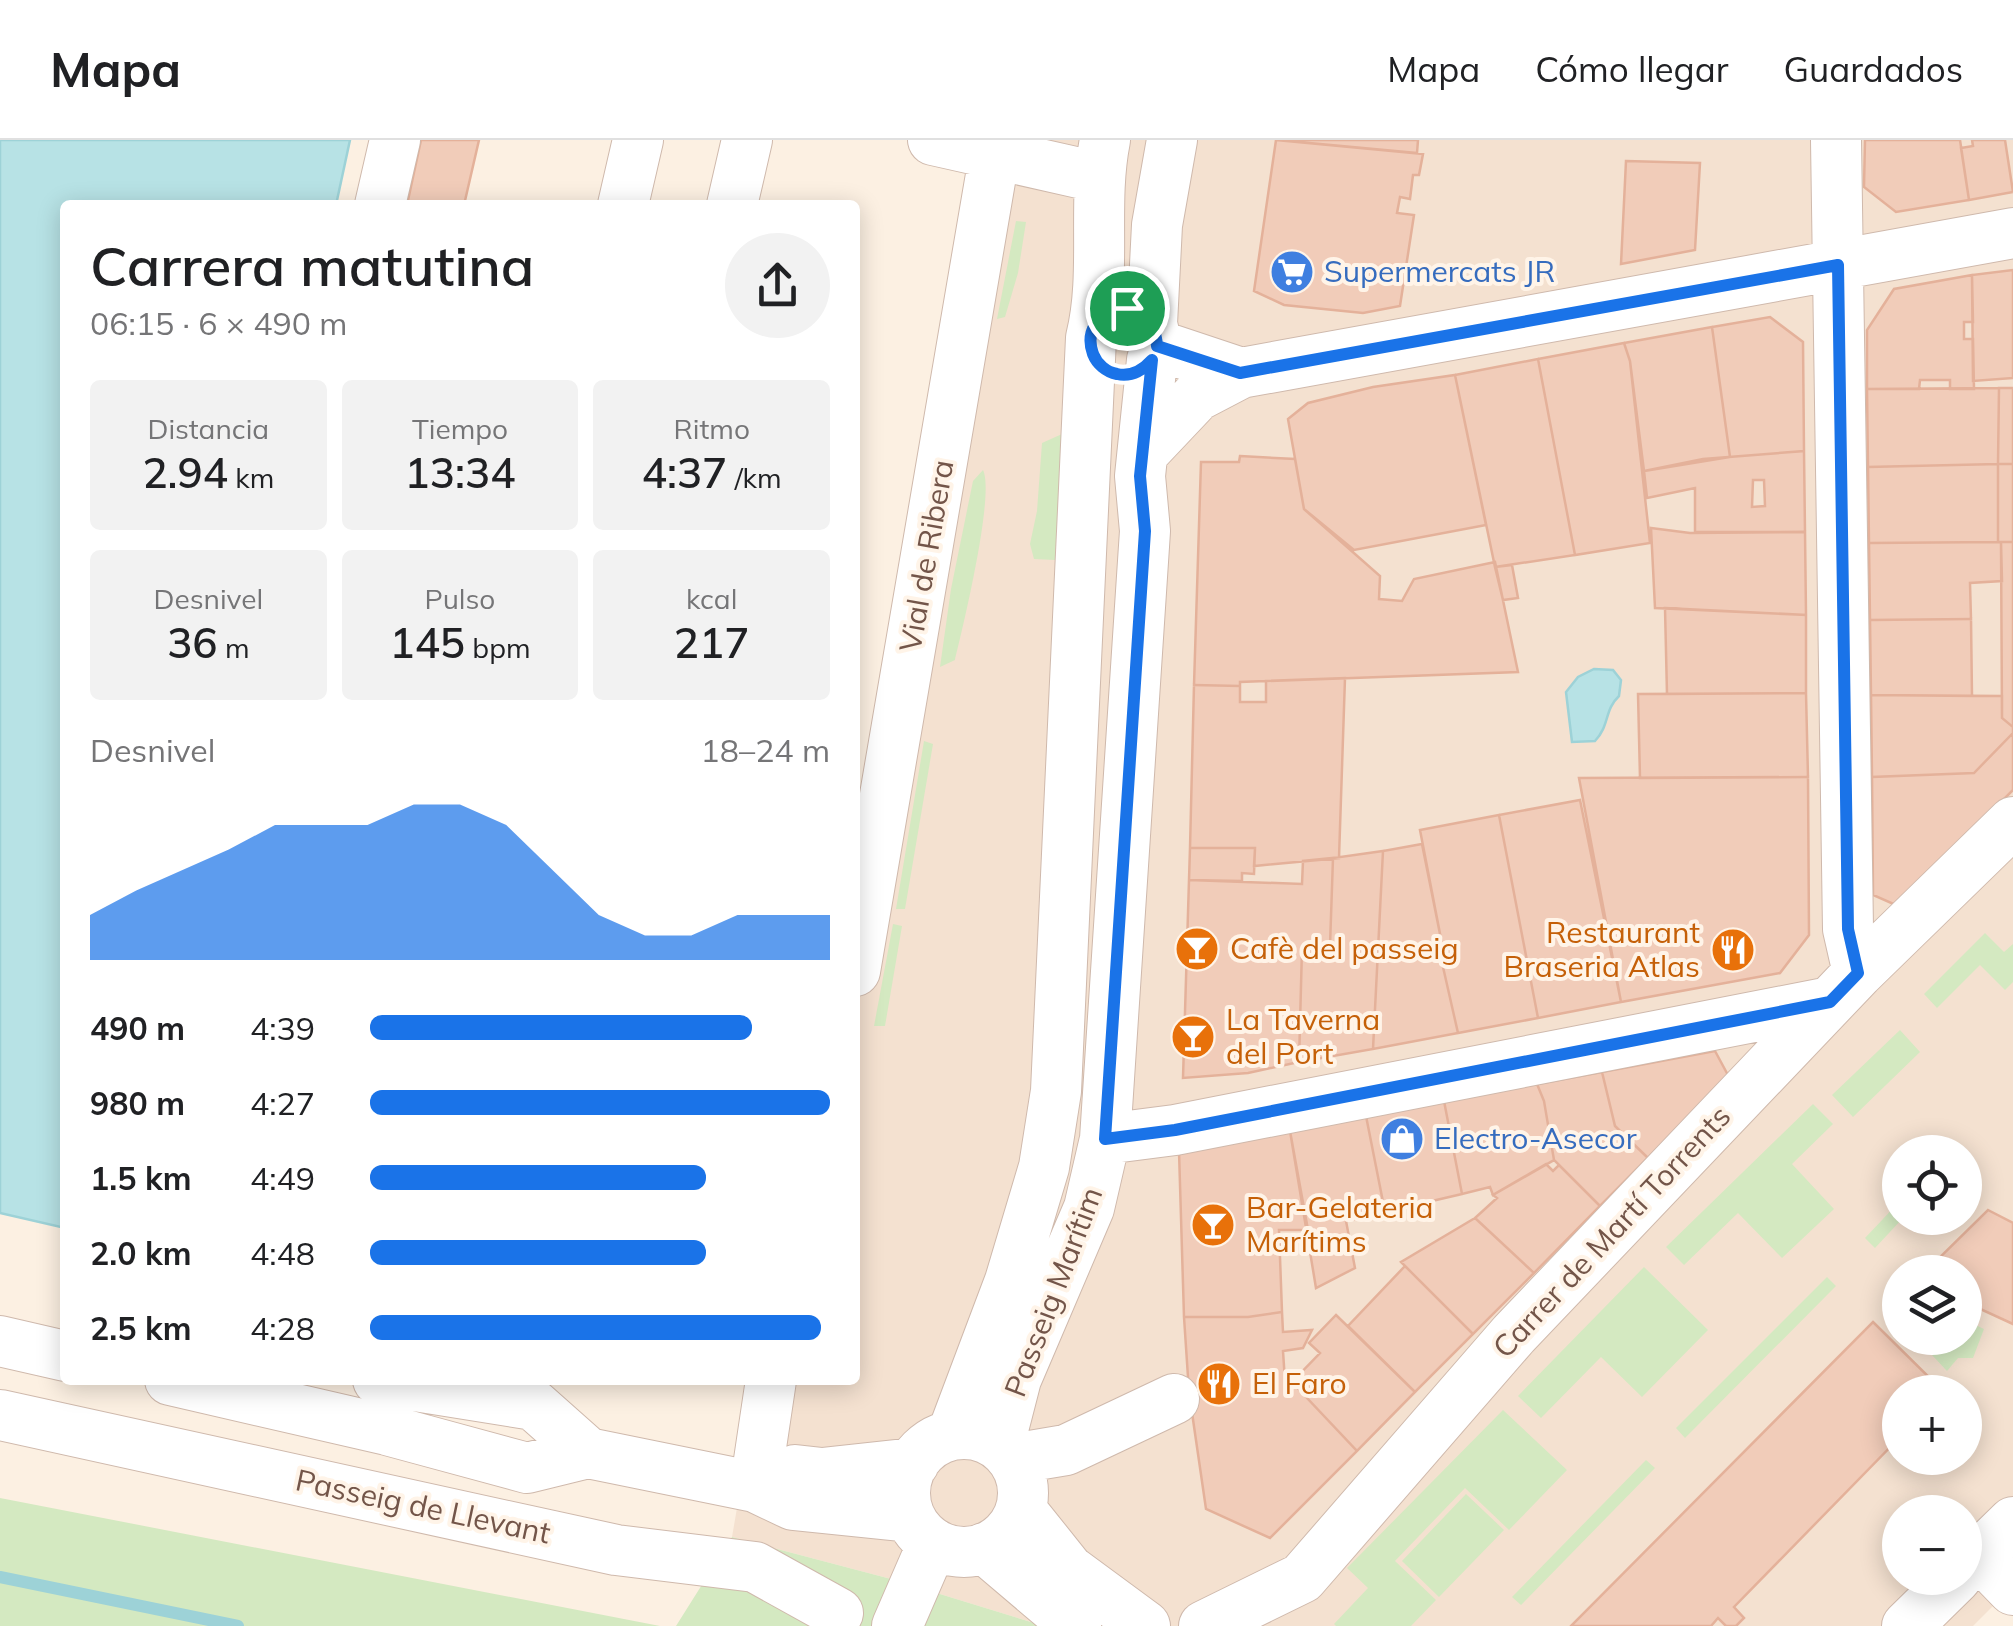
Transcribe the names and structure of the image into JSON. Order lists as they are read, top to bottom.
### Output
{
  "streets": {
    "street": [
      "Vial de Ribera",
      "Carrer de Martí Torrents",
      "Passeig Marítim",
      "Passeig de Llevant"
    ]
  },
  "crossings": [
    ["Vial de Ribera", "Passeig Marítim"]
  ],
  "places": {
    "supermarket": ["Supermercats JR"],
    "bar": ["Cafè del passeig", "La Taverna del Port", "Bar-Gelateria Marítims"],
    "restaurant": ["Restaurant Braseria Atlas", "El Faro"],
    "shop": ["Electro-Asecor"]
  },
  "page": {
    "header": "Mapa",
    "nav": ["Mapa", "Cómo llegar", "Guardados"],
    "heading": ["Carrera matutina", "06:15 · 6 × 490 m"],
    "stats": [
      ["Distancia", "2.94 km"],
      ["Tiempo", "13:34"],
      ["Ritmo", "4:37 /km"],
      ["Desnivel", "36 m"],
      ["Pulso", "145 bpm"],
      ["kcal", "217"]
    ],
    "chart": ["Desnivel", "18–24 m"],
    "list": [
      {
        "name": "490 m",
        "note": "4:39"
      },
      {
        "name": "980 m",
        "note": "4:27"
      },
      {
        "name": "1.5 km",
        "note": "4:49"
      },
      {
        "name": "2.0 km",
        "note": "4:48"
      },
      {
        "name": "2.5 km",
        "note": "4:28"
      }
    ],
    "map_buttons": ["+", "−"]
  }
}
